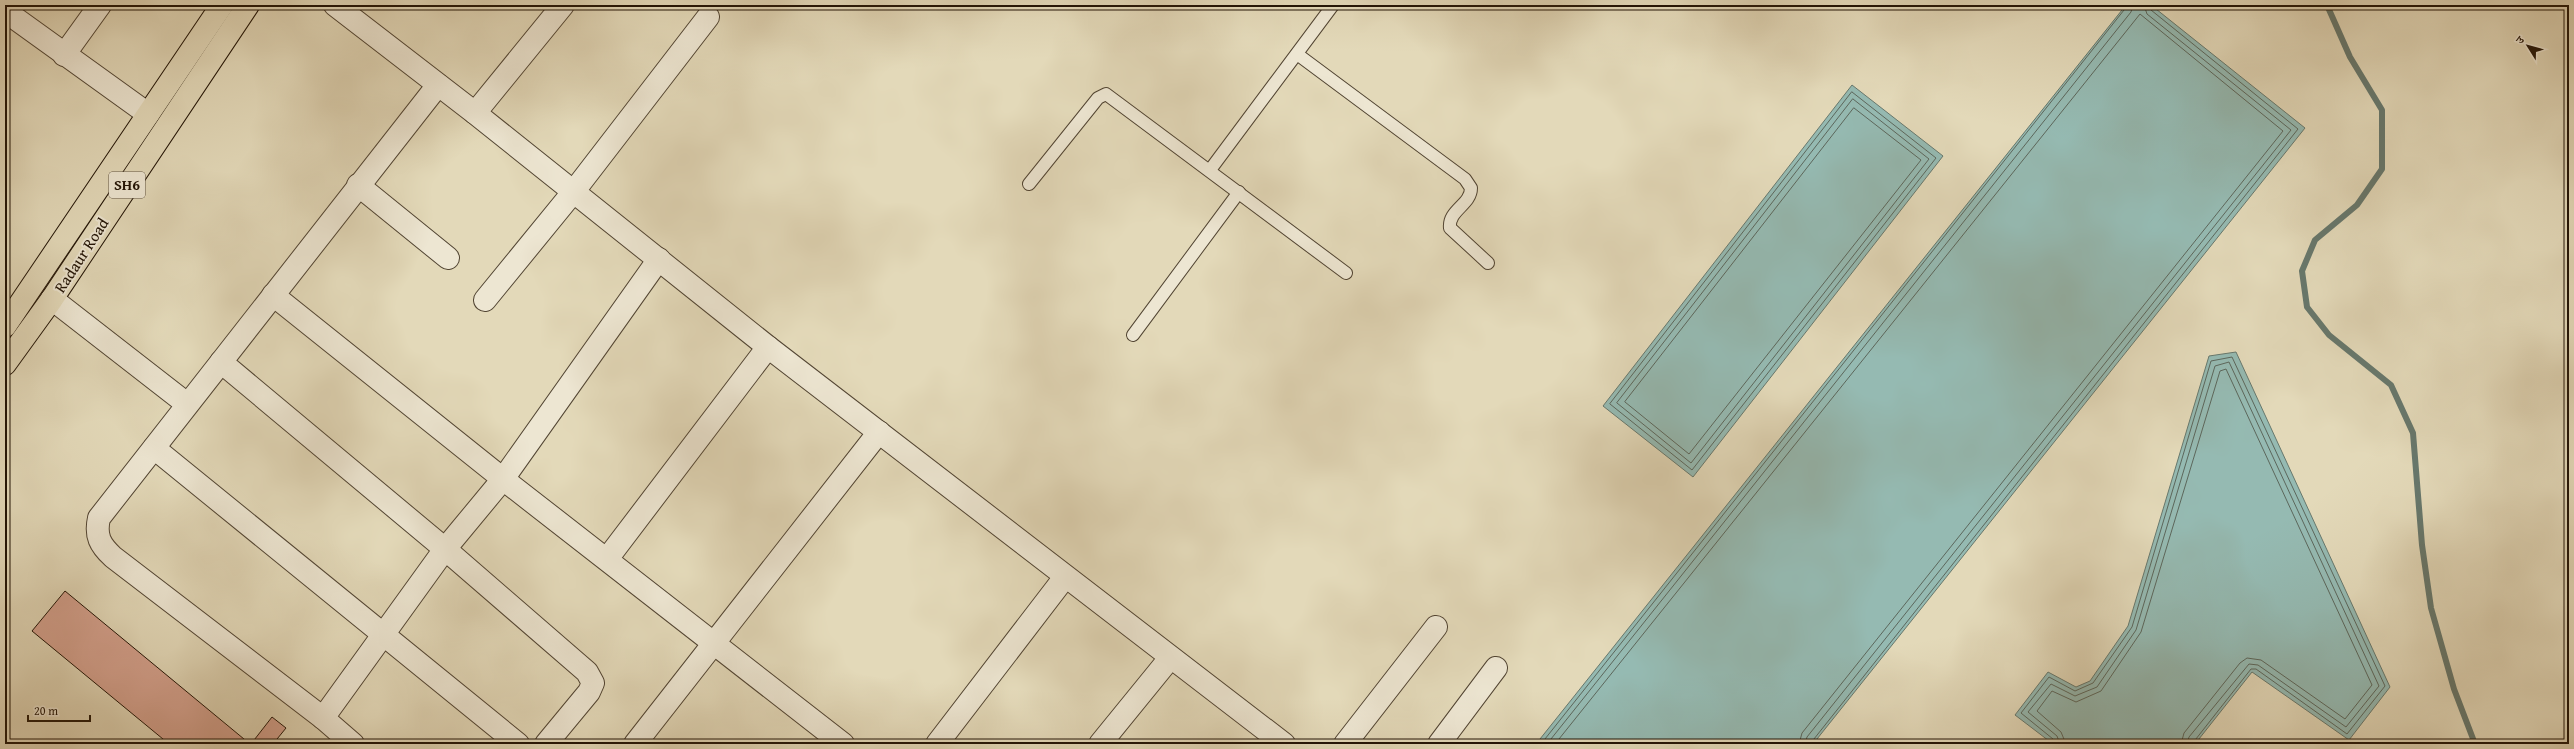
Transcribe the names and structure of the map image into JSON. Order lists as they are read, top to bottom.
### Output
{
  "streets": {
    "main road": ["SH6", "Radaur Road"]
  },
  "scale_bar": "20 m",
  "north": "top left"
}
